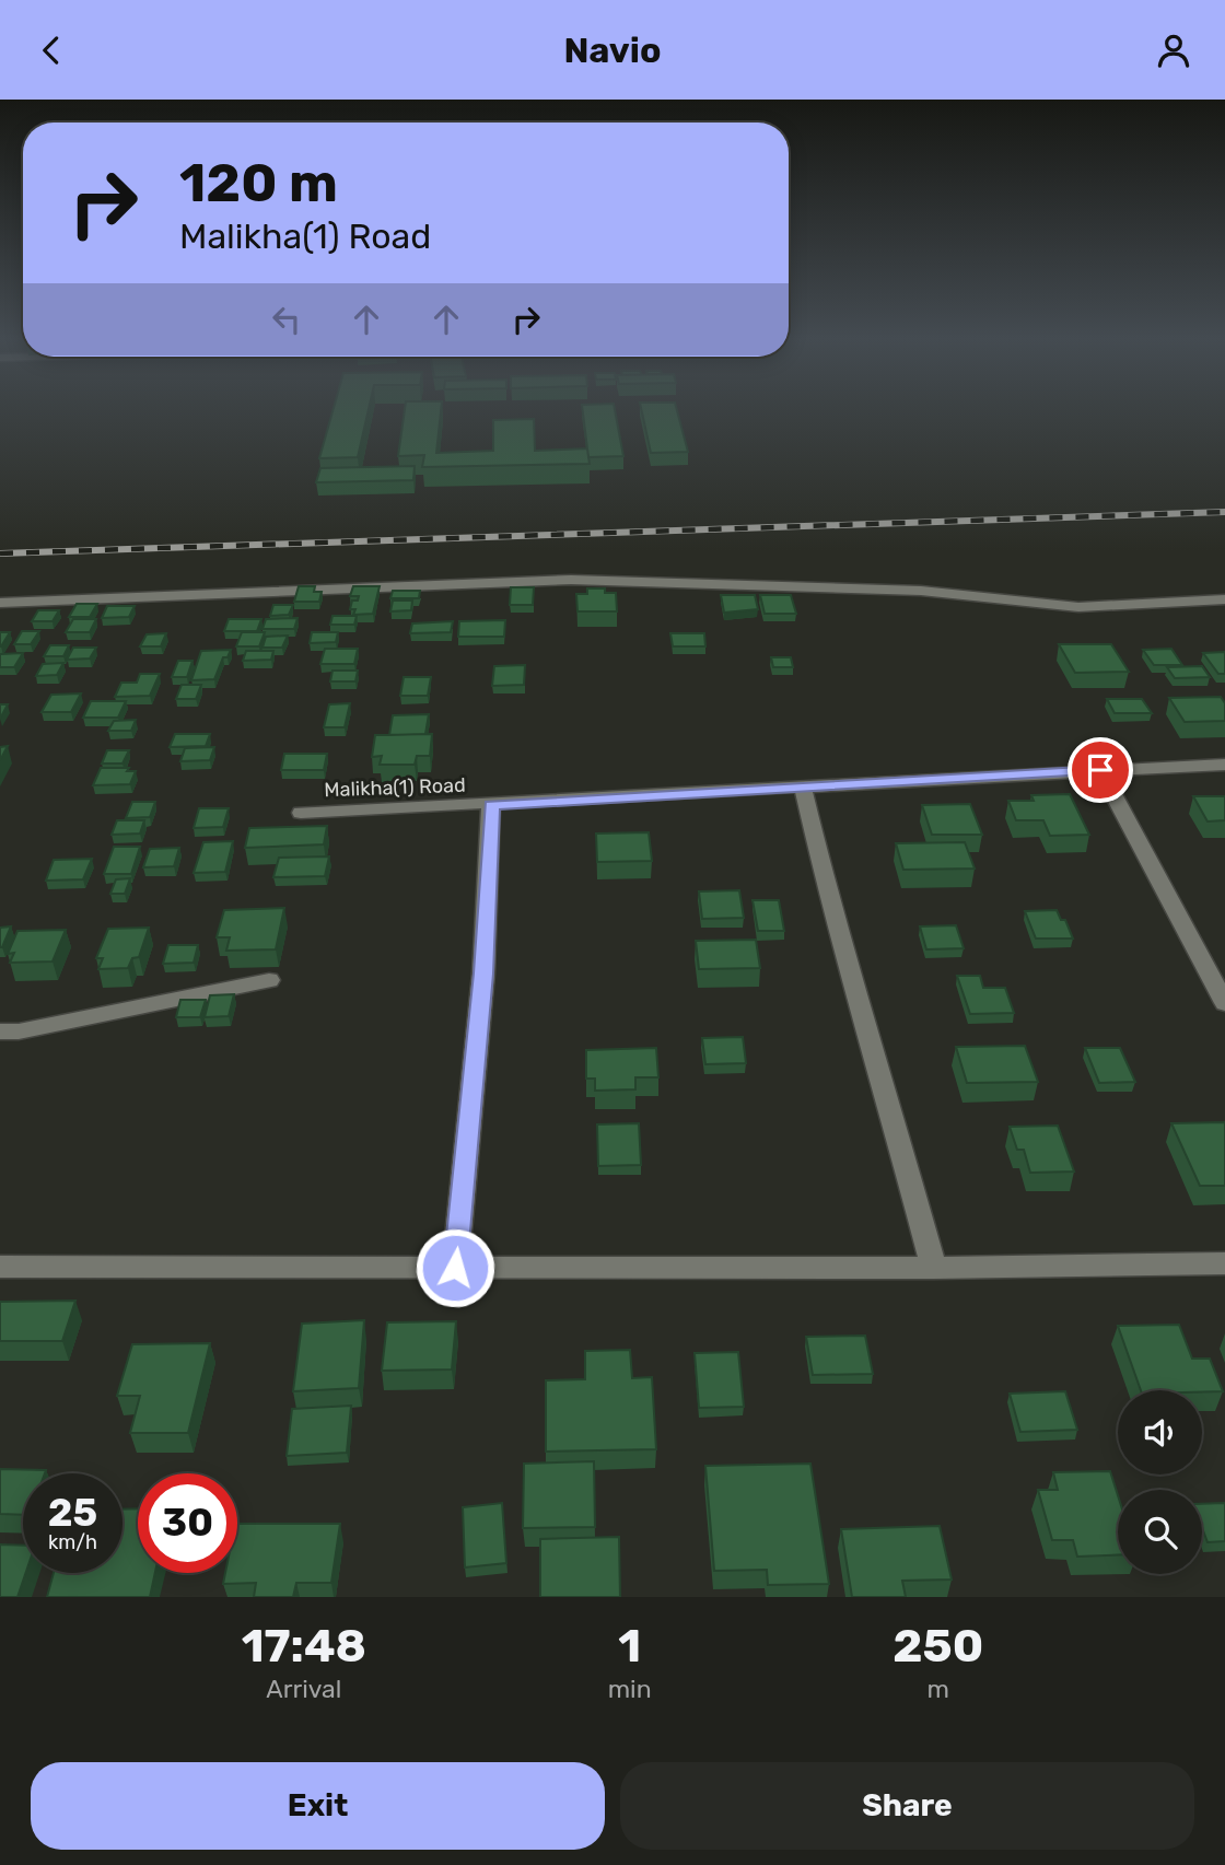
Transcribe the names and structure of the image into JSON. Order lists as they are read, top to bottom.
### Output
{
  "streets": {
    "street": ["Malikha(1) Road"]
  },
  "page": {
    "header": "Navio",
    "turn": ["120 m", "Malikha(1) Road"],
    "speed": "25 km/h",
    "limit": "30",
    "eta": [
      "17:48",
      "Arrival",
      "1",
      "min",
      "250",
      "m"
    ],
    "buttons": ["Exit", "Share"]
  }
}
